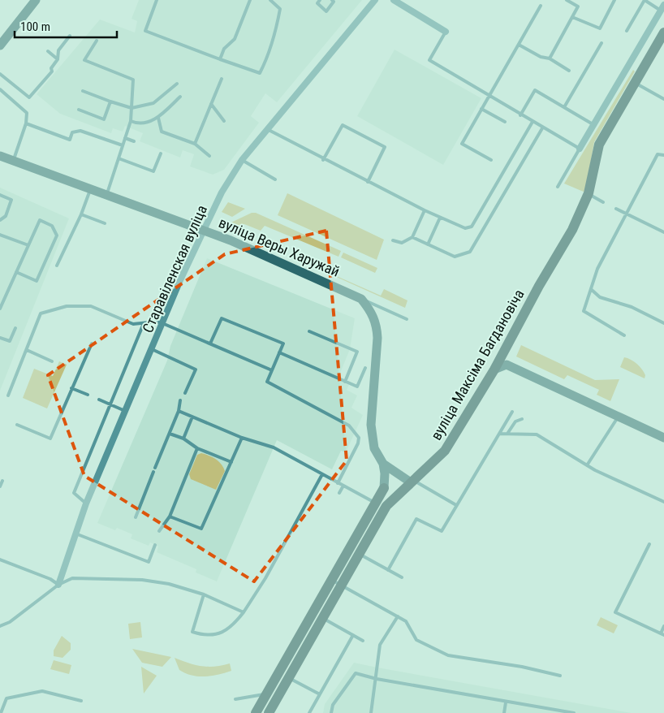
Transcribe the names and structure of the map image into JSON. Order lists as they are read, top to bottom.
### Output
{
  "streets": {
    "main road": ["вуліца Веры Харужай", "вуліца Максіма Багдановіча"],
    "street": ["Старавіленская вуліца"]
  },
  "crossings": [
    ["вуліца Веры Харужай", "Старавіленская вуліца"]
  ],
  "scale_bar": "100 m"
}
